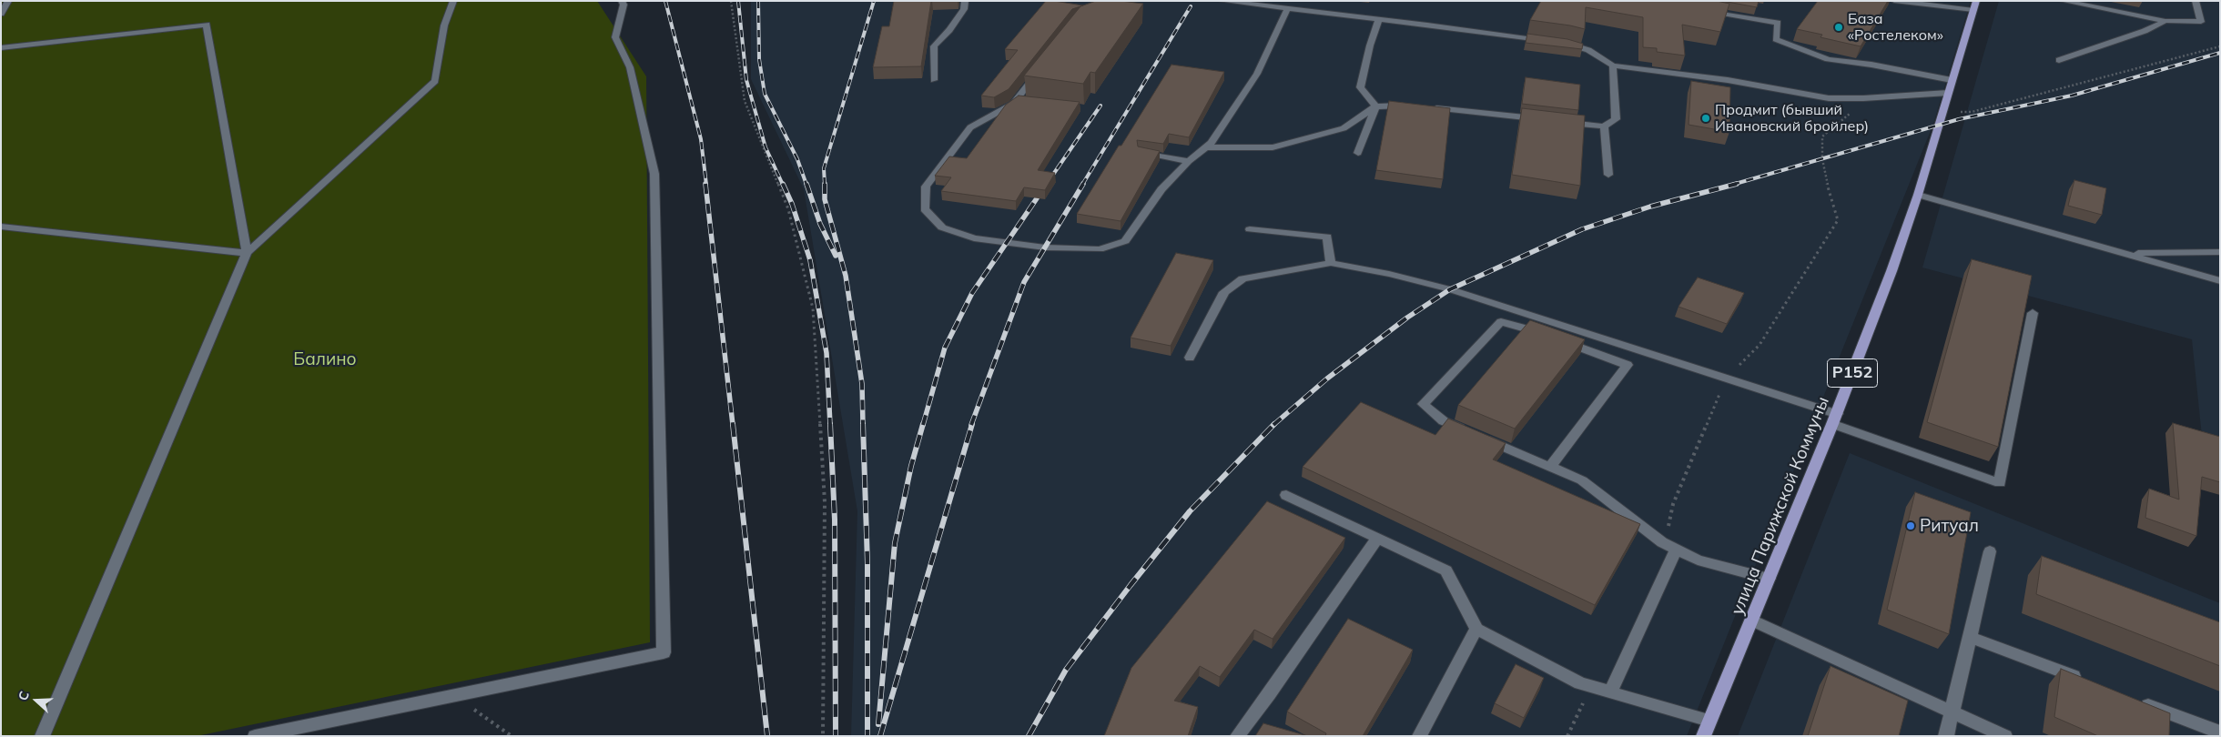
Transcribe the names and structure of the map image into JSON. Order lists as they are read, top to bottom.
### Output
{
  "streets": {
    "main road": ["Р152", "улица Парижской Коммуны"]
  },
  "parks": ["Балино"],
  "places": ["База «Ростелеком»", "Продмит (бывший Ивановский бройлер)", "Ритуал"],
  "north": "left"
}
